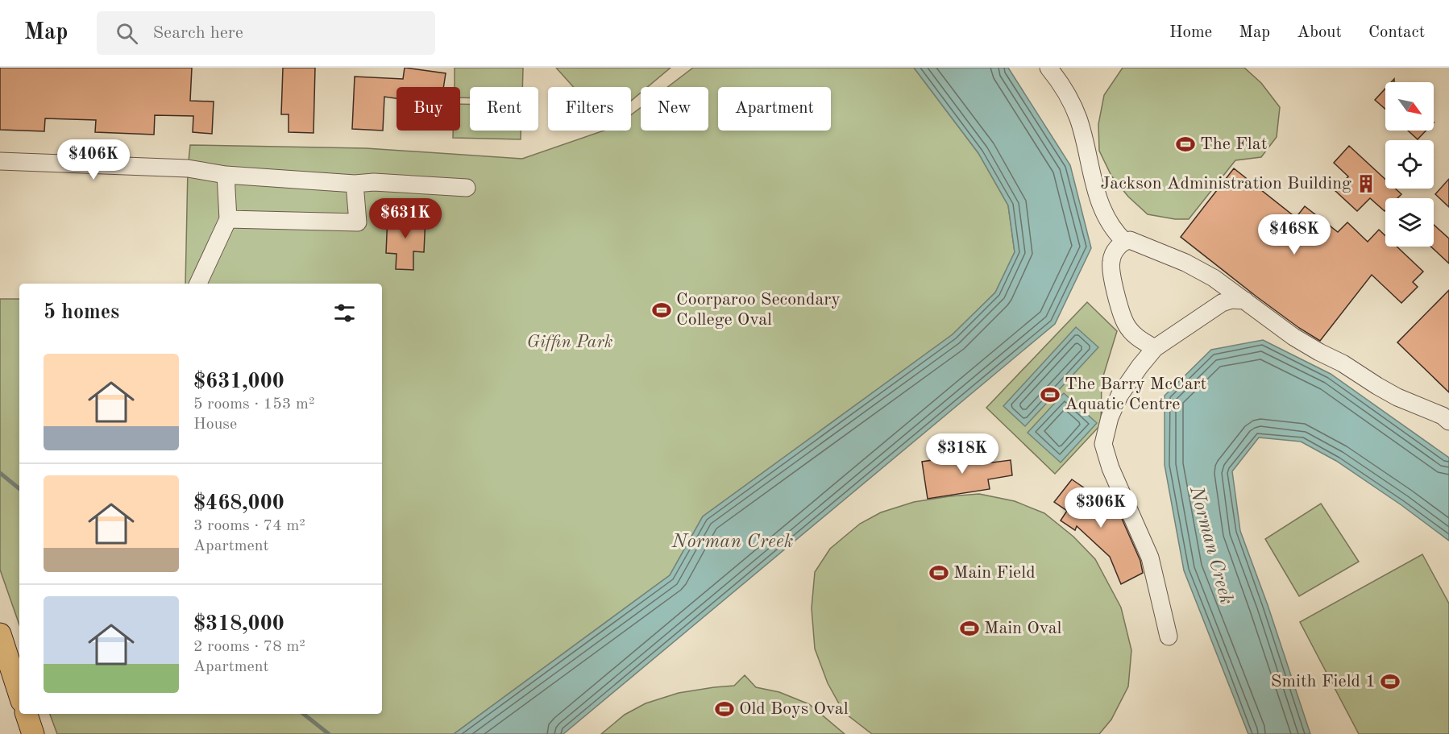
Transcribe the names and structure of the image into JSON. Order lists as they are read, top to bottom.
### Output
{
  "water": ["Norman Creek"],
  "parks": ["Giffin Park"],
  "places": {
    "sports": [
      "The Flat",
      "Coorparoo Secondary College Oval",
      "The Barry McCart Aquatic Centre",
      "Main Field",
      "Main Oval",
      "Smith Field 1",
      "Old Boys Oval"
    ],
    "building": ["Jackson Administration Building"]
  },
  "north": "bottom right",
  "page": {
    "header": "Map",
    "search": "Search here",
    "nav": [
      "Home",
      "Map",
      "About",
      "Contact"
    ],
    "chip": [
      "Buy",
      "Rent",
      "Filters",
      "New",
      "Apartment"
    ],
    "price": [
      "$406K",
      "$631K",
      "$468K",
      "$318K",
      "$306K"
    ],
    "heading": "5 homes",
    "list": [
      {
        "name": "$631,000",
        "note": "5 rooms · 153 m² · House"
      },
      {
        "name": "$468,000",
        "note": "3 rooms · 74 m² · Apartment"
      },
      {
        "name": "$318,000",
        "note": "2 rooms · 78 m² · Apartment"
      }
    ]
  }
}
